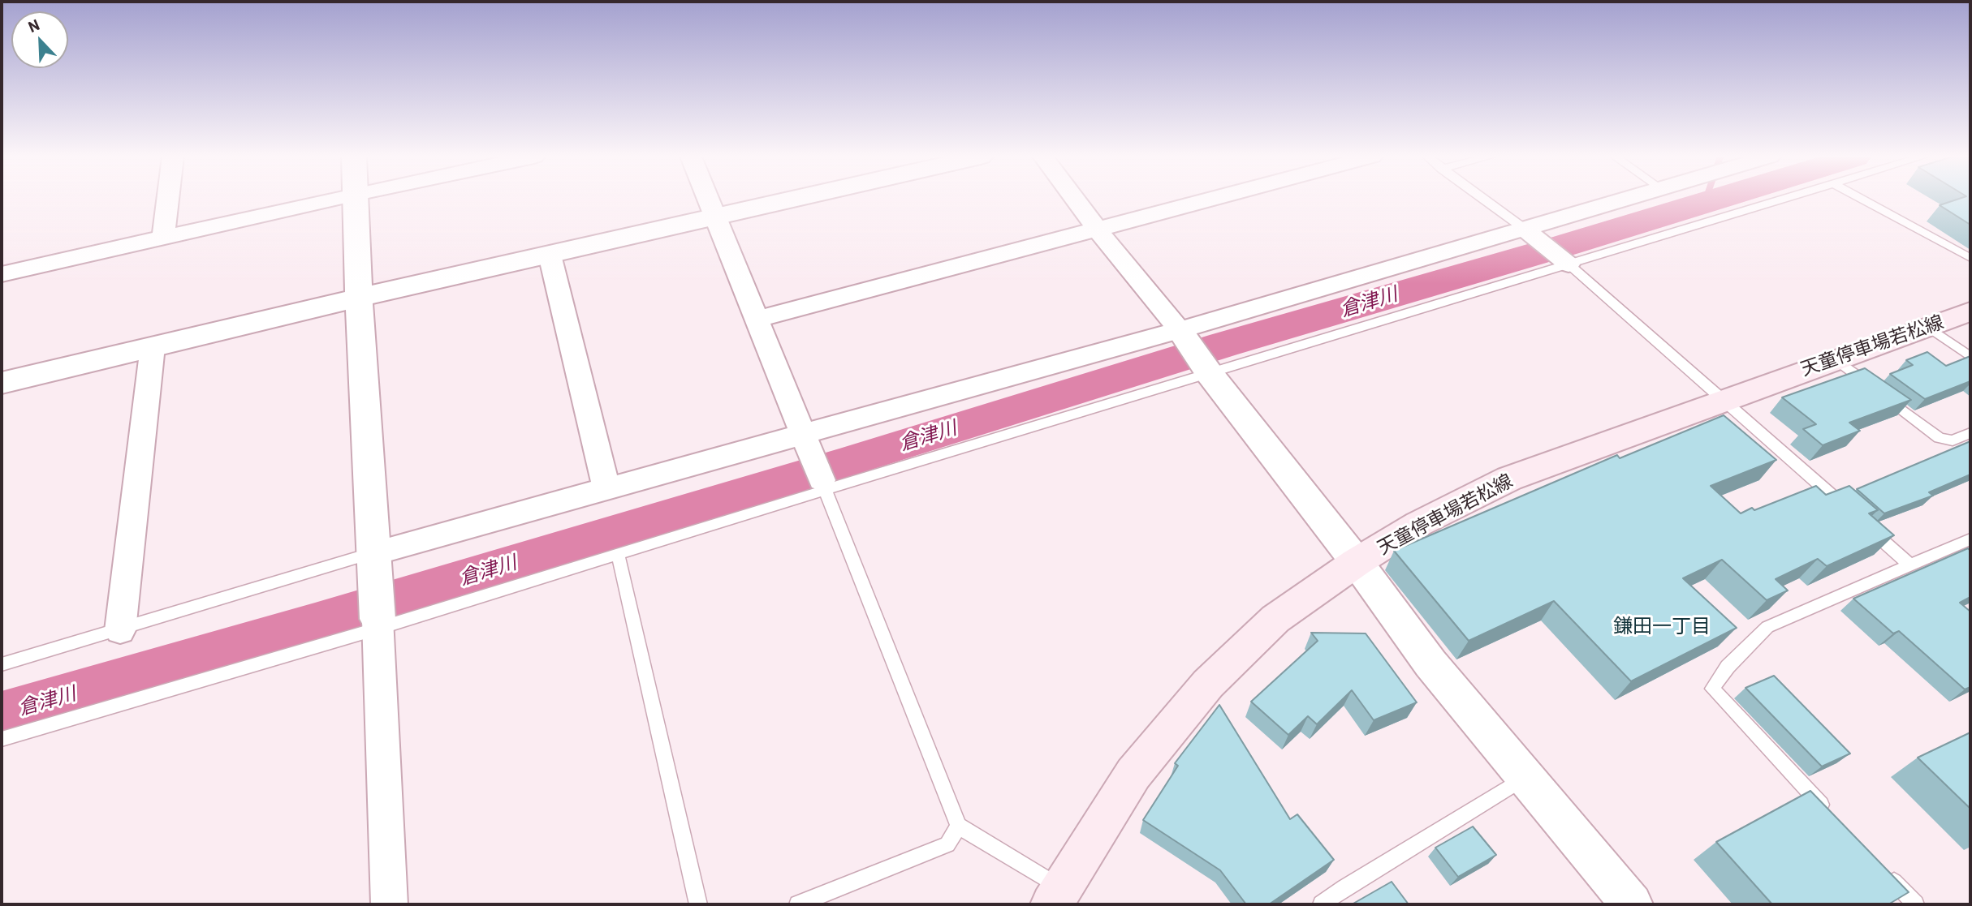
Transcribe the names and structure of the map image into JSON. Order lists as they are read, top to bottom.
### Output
{
  "streets": {
    "main road": ["天童停車場若松線"]
  },
  "districts": ["鎌田一丁目"],
  "water": ["倉津川"],
  "north": "top left"
}
